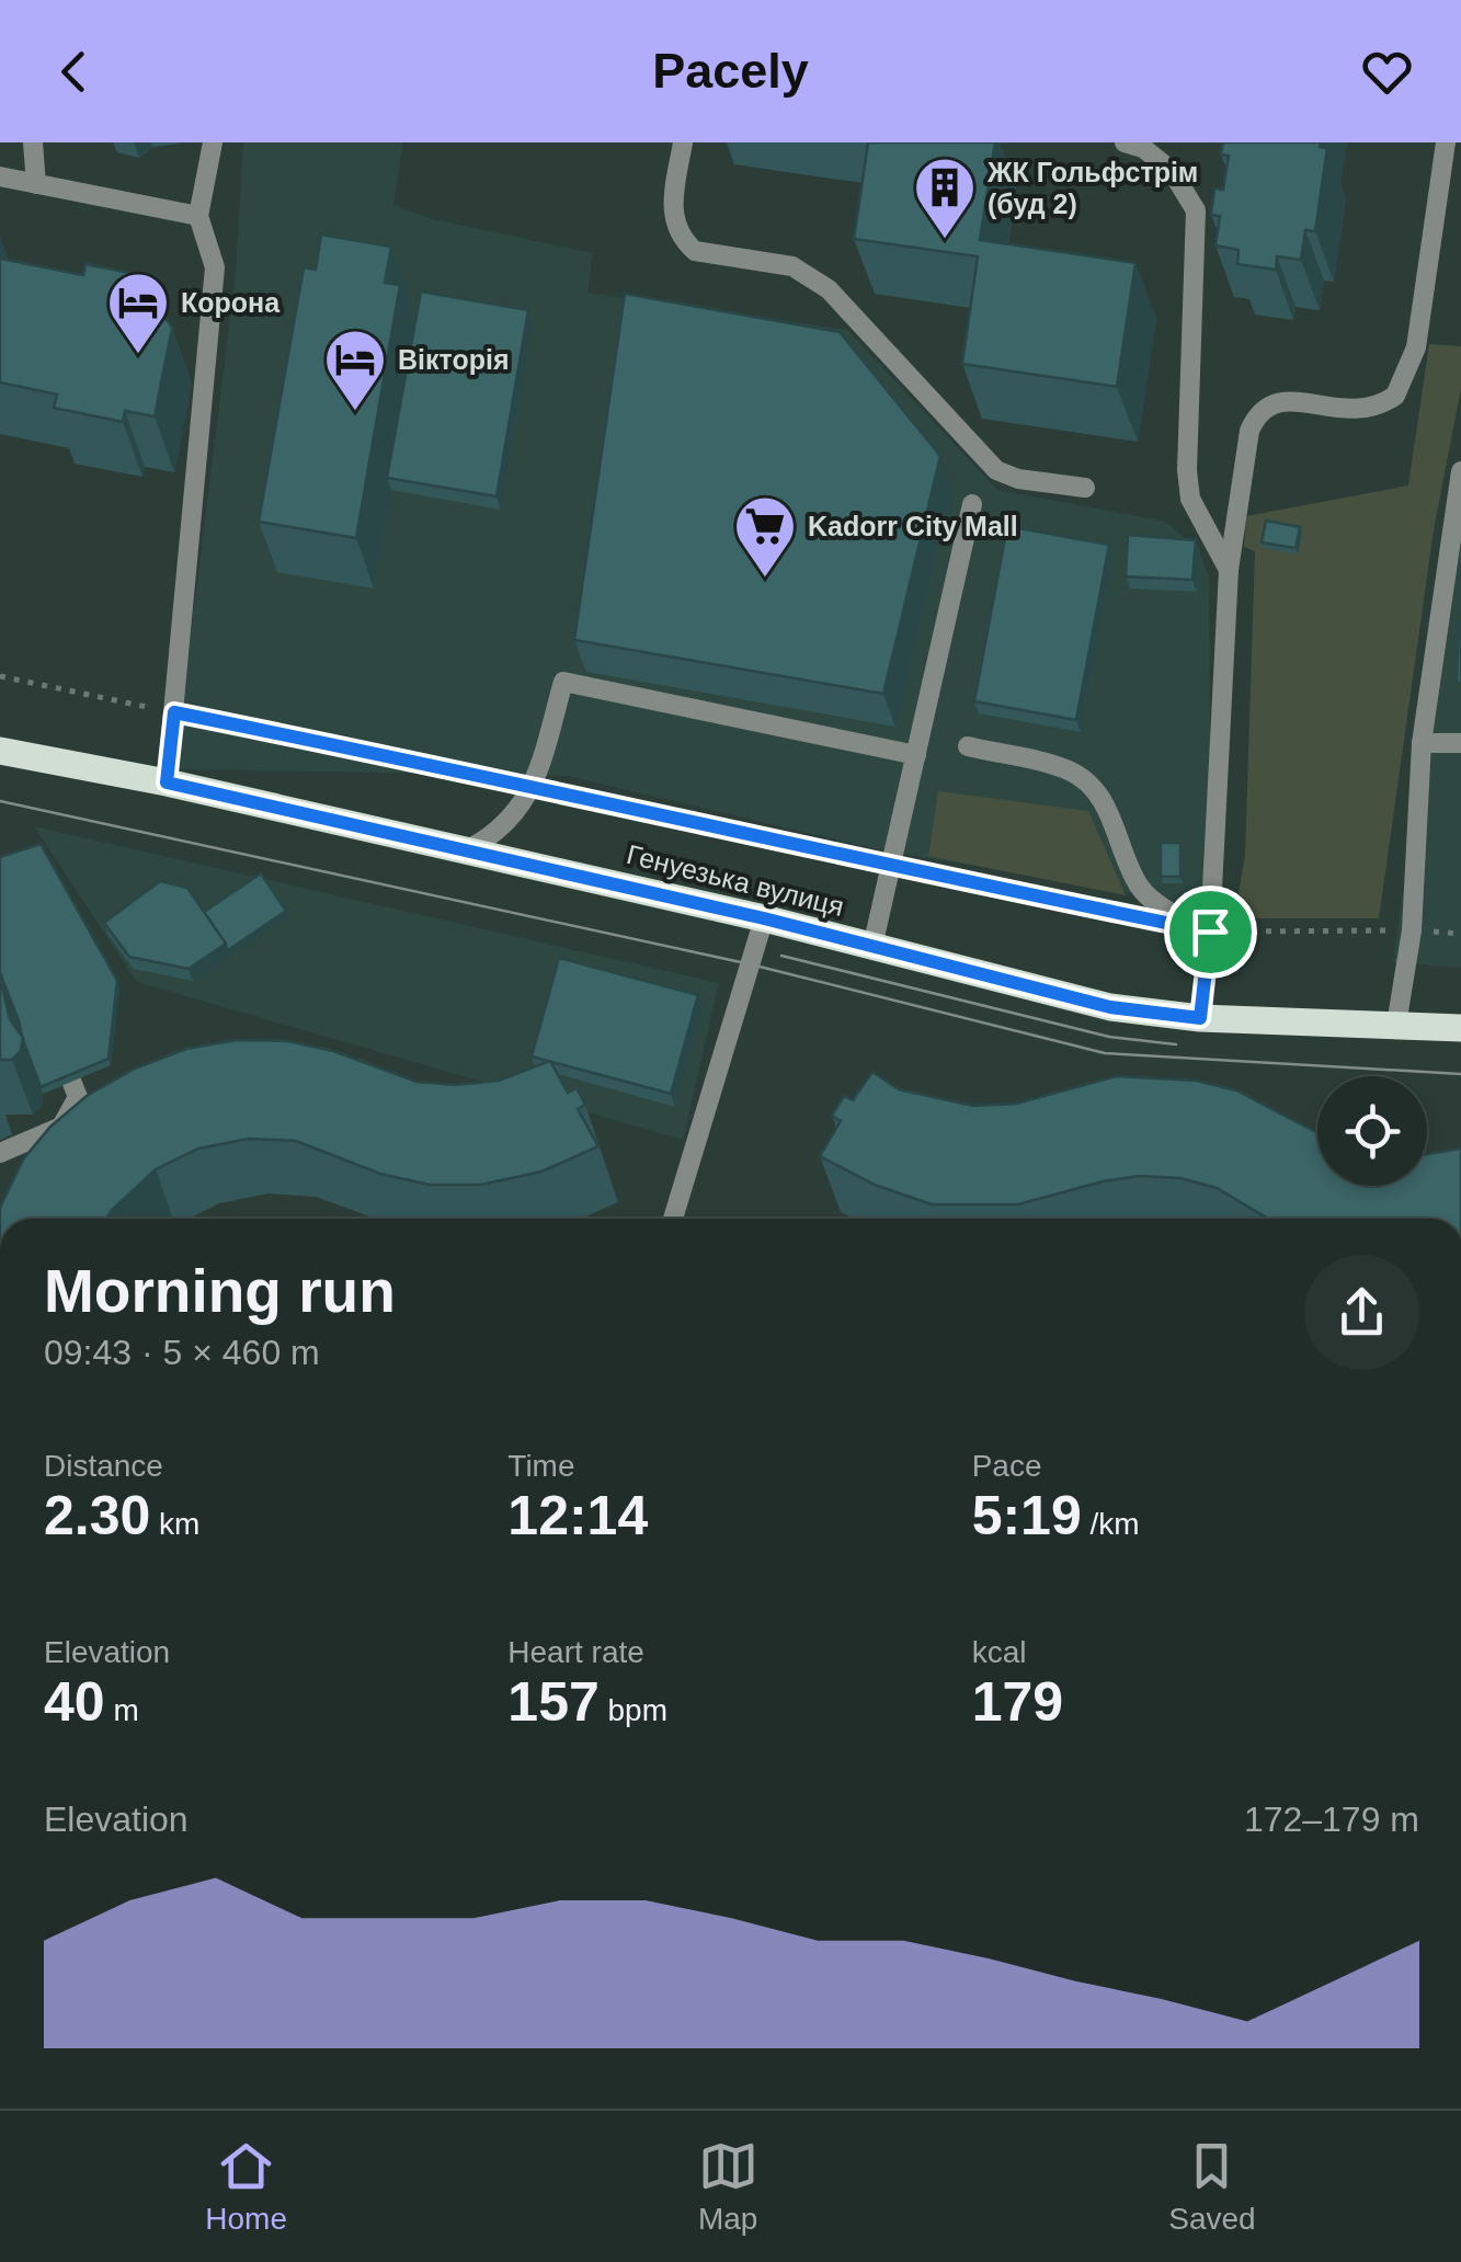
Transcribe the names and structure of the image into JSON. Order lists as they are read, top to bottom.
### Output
{
  "streets": {
    "main road": ["Генуезька вулиця"]
  },
  "places": {
    "building": ["ЖК Гольфстрім (буд 2)"],
    "hotel": ["Корона", "Вікторія"],
    "supermarket": ["Kadorr City Mall"]
  },
  "page": {
    "header": "Pacely",
    "heading": ["Morning run", "09:43 · 5 × 460 m"],
    "stats": [
      ["Distance", "2.30 km"],
      ["Time", "12:14"],
      ["Pace", "5:19 /km"],
      ["Elevation", "40 m"],
      ["Heart rate", "157 bpm"],
      ["kcal", "179"]
    ],
    "chart": ["Elevation", "172–179 m"],
    "tabs": ["Home", "Map", "Saved"]
  }
}
